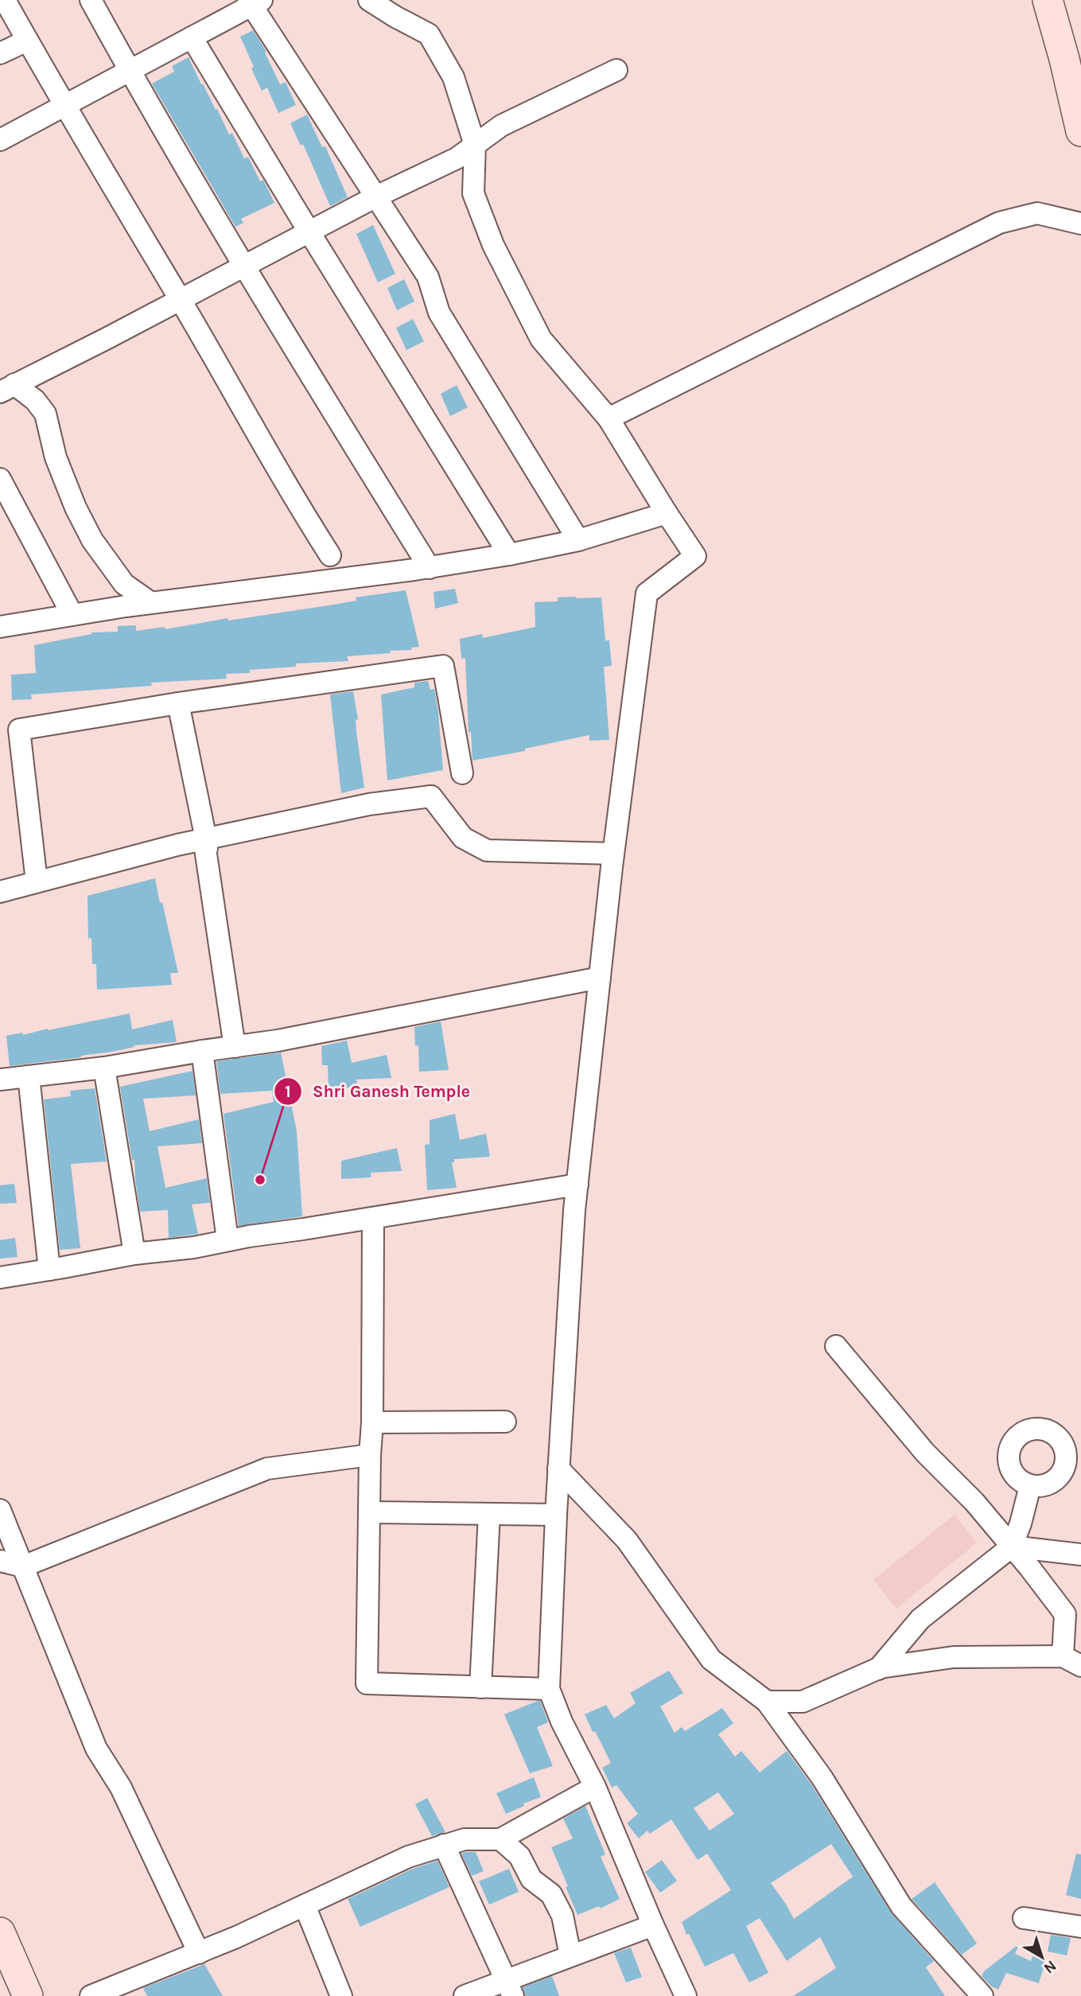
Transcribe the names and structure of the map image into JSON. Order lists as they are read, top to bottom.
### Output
{
  "places": ["Shri Ganesh Temple"],
  "north": "bottom right"
}
